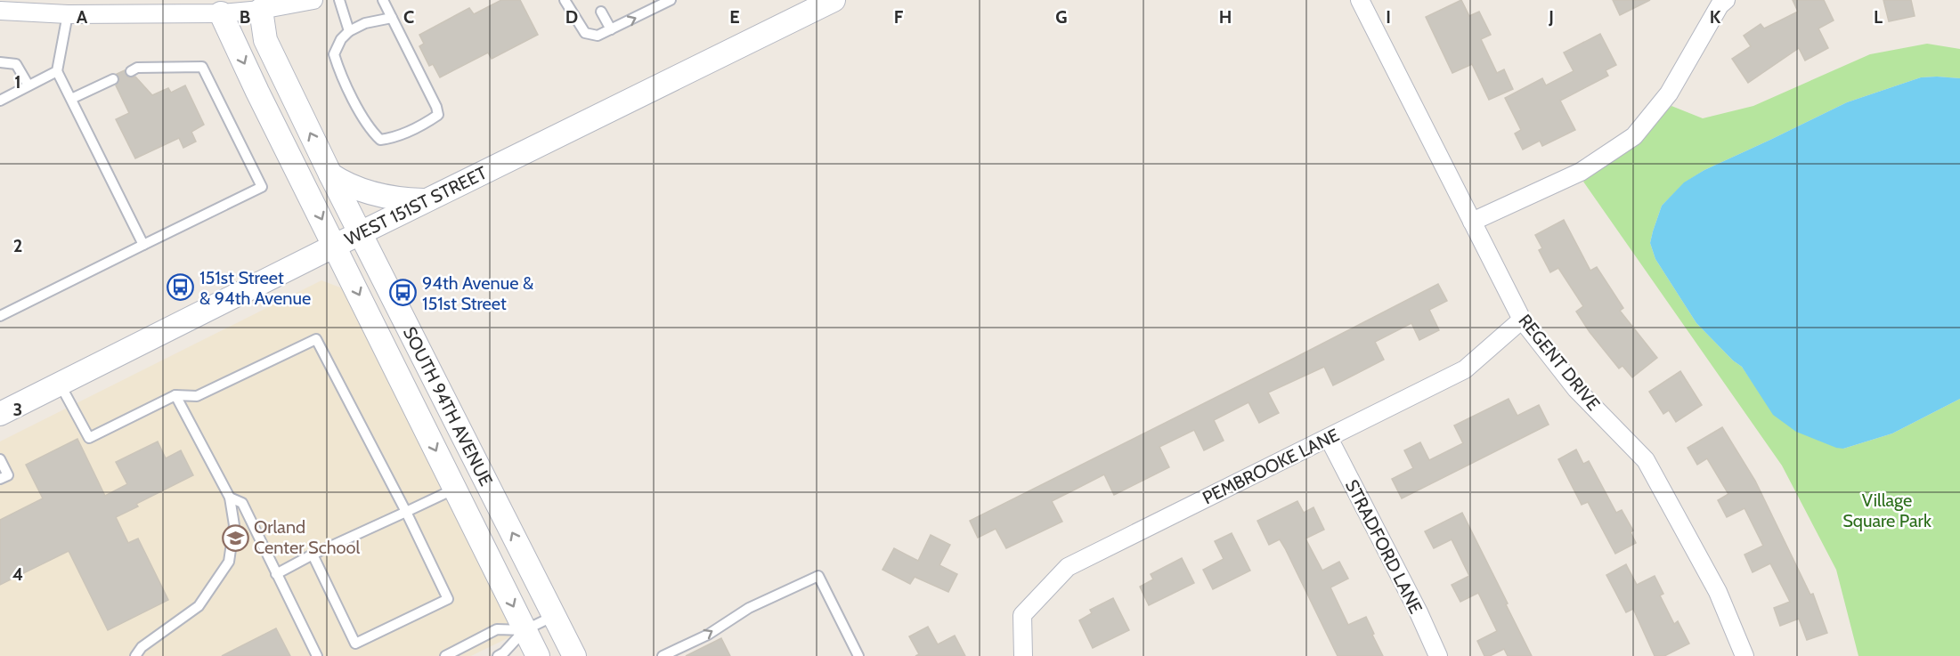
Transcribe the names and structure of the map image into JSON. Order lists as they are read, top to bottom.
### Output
{
  "streets": {
    "street": [
      "WEST 151ST STREET",
      "REGENT DRIVE",
      "SOUTH 94TH AVENUE",
      "PEMBROOKE LANE",
      "STRADFORD LANE"
    ]
  },
  "crossings": [
    ["WEST 151ST STREET", "SOUTH 94TH AVENUE"],
    ["REGENT DRIVE", "PEMBROOKE LANE"],
    ["PEMBROOKE LANE", "STRADFORD LANE"]
  ],
  "parks": ["Village Square Park"],
  "places": {
    "bus stop": ["151st Street & 94th Avenue", "94th Avenue & 151st Street"],
    "school or university": ["Orland Center School"]
  },
  "grid": {
    "columns": [
      "A",
      "B",
      "C",
      "D",
      "E",
      "F",
      "G",
      "H",
      "I",
      "J",
      "K",
      "L"
    ],
    "rows": [
      "1",
      "2",
      "3",
      "4"
    ]
  }
}
